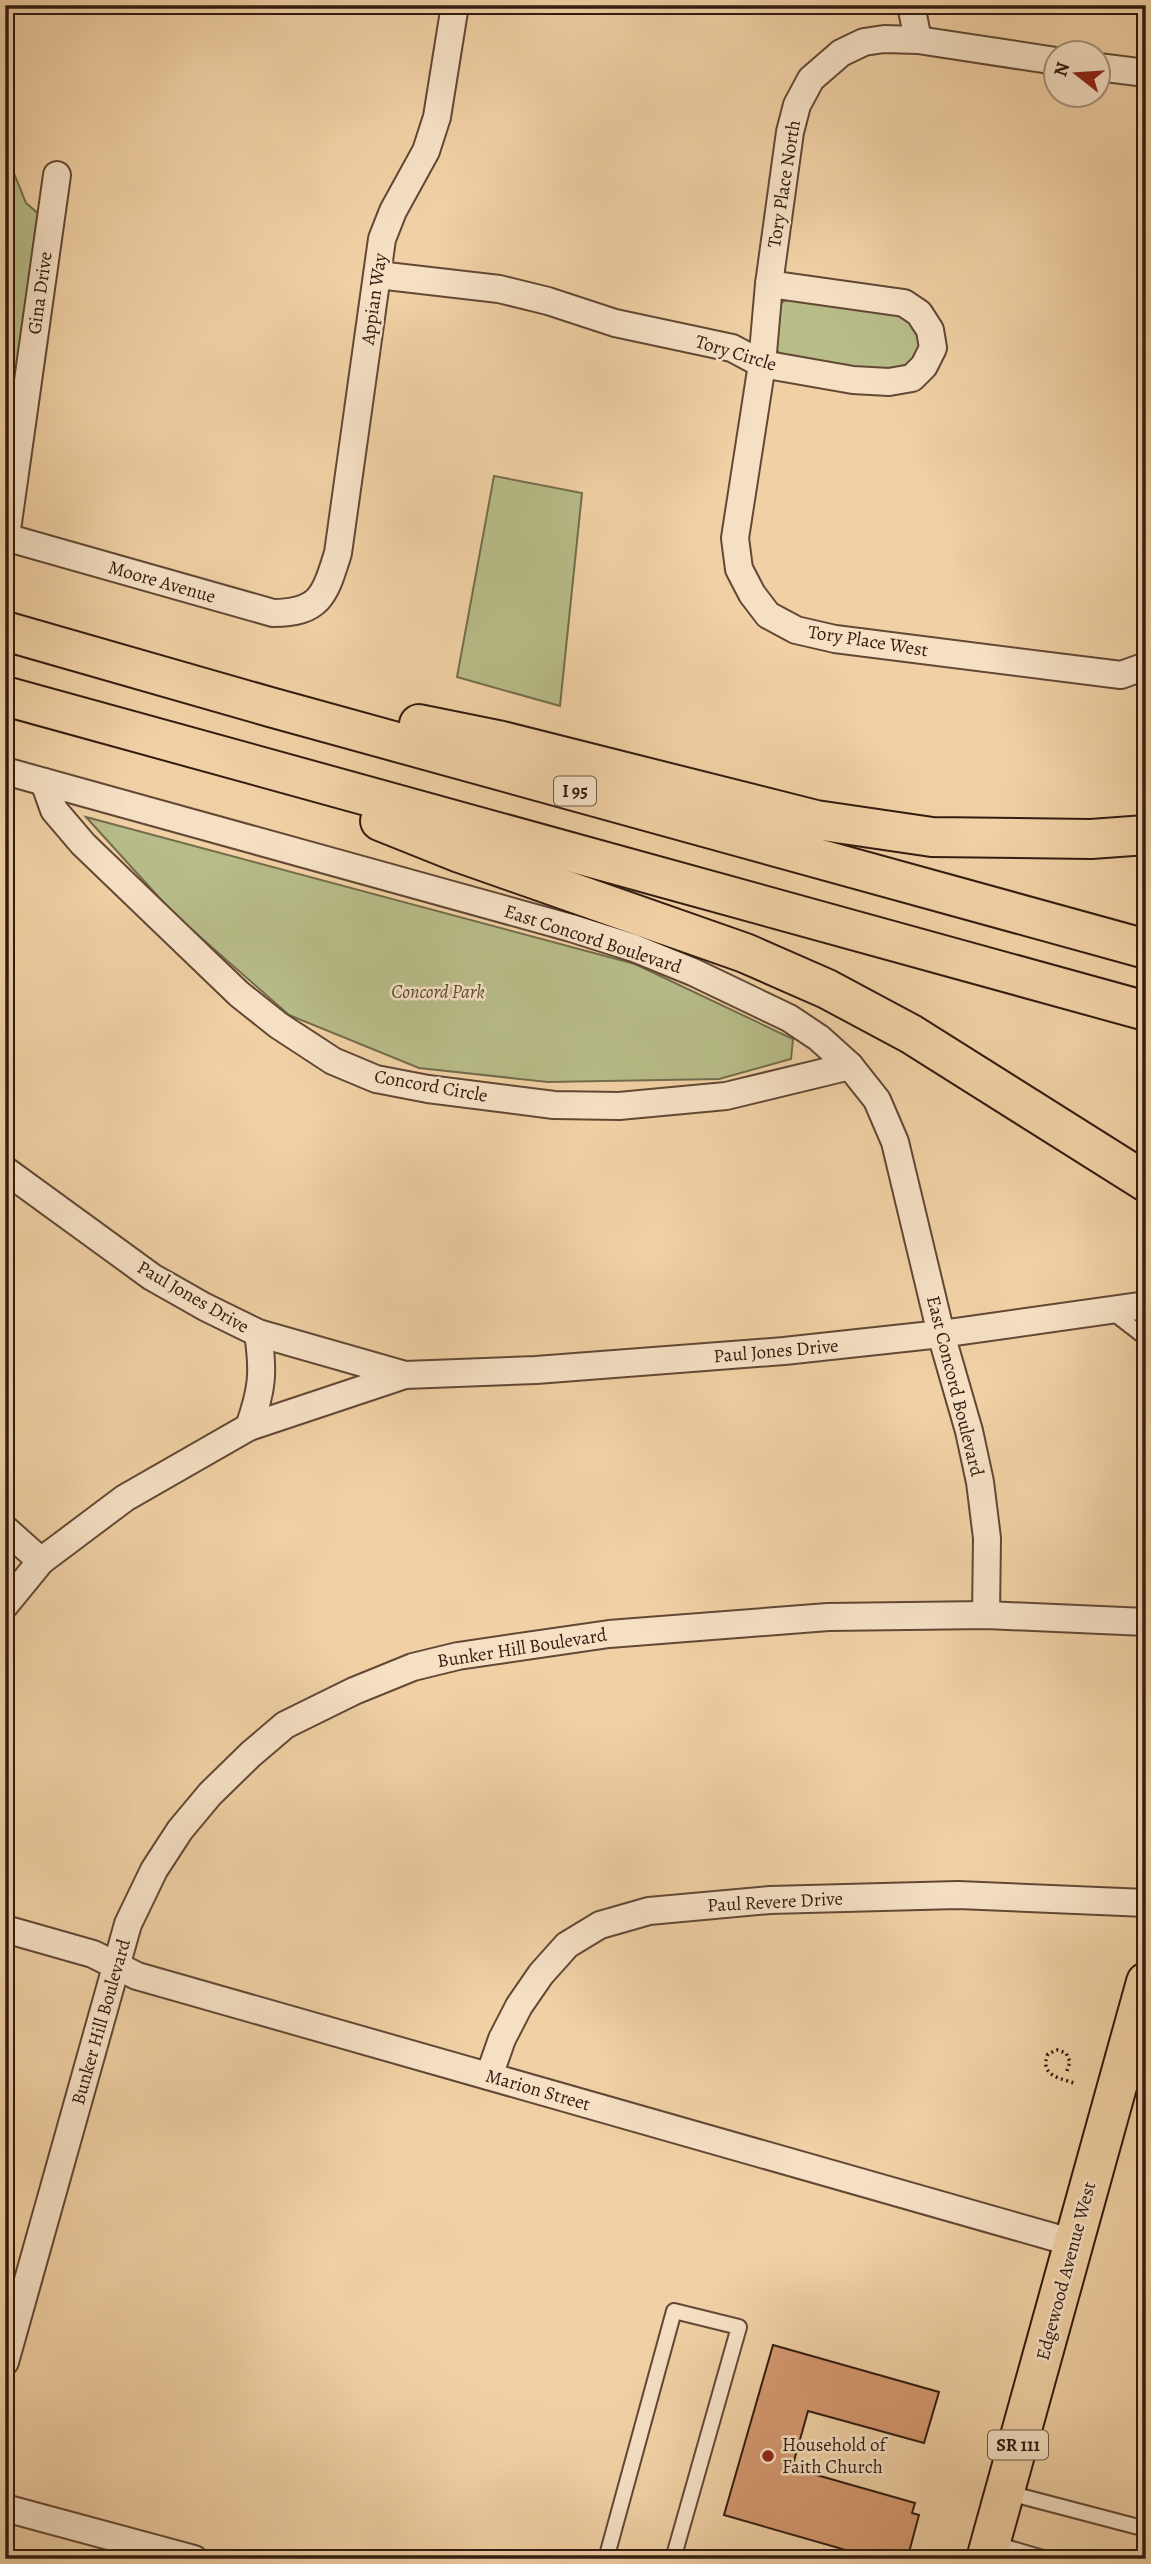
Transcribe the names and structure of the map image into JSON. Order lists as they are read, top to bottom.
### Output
{
  "streets": {
    "main road": ["I 95", "Edgewood Avenue West", "SR 111"],
    "street": [
      "Tory Place North",
      "Gina Drive",
      "Appian Way",
      "Tory Circle",
      "Moore Avenue",
      "Tory Place West",
      "East Concord Boulevard",
      "Concord Circle",
      "Paul Jones Drive",
      "Bunker Hill Boulevard",
      "Paul Revere Drive",
      "Marion Street"
    ]
  },
  "crossings": [
    ["Tory Place North", "Tory Circle"],
    ["Tory Place North", "Tory Place West"],
    ["Gina Drive", "Moore Avenue"],
    ["Appian Way", "Tory Circle"],
    ["Appian Way", "Moore Avenue"],
    ["Tory Circle", "Tory Place West"],
    ["East Concord Boulevard", "Concord Circle"],
    ["East Concord Boulevard", "Paul Jones Drive"],
    ["East Concord Boulevard", "Bunker Hill Boulevard"],
    ["Bunker Hill Boulevard", "Marion Street"],
    ["Paul Revere Drive", "Marion Street"],
    ["Marion Street", "Edgewood Avenue West"]
  ],
  "parks": ["Concord Park"],
  "places": ["Household of Faith Church"],
  "north": "left"
}
